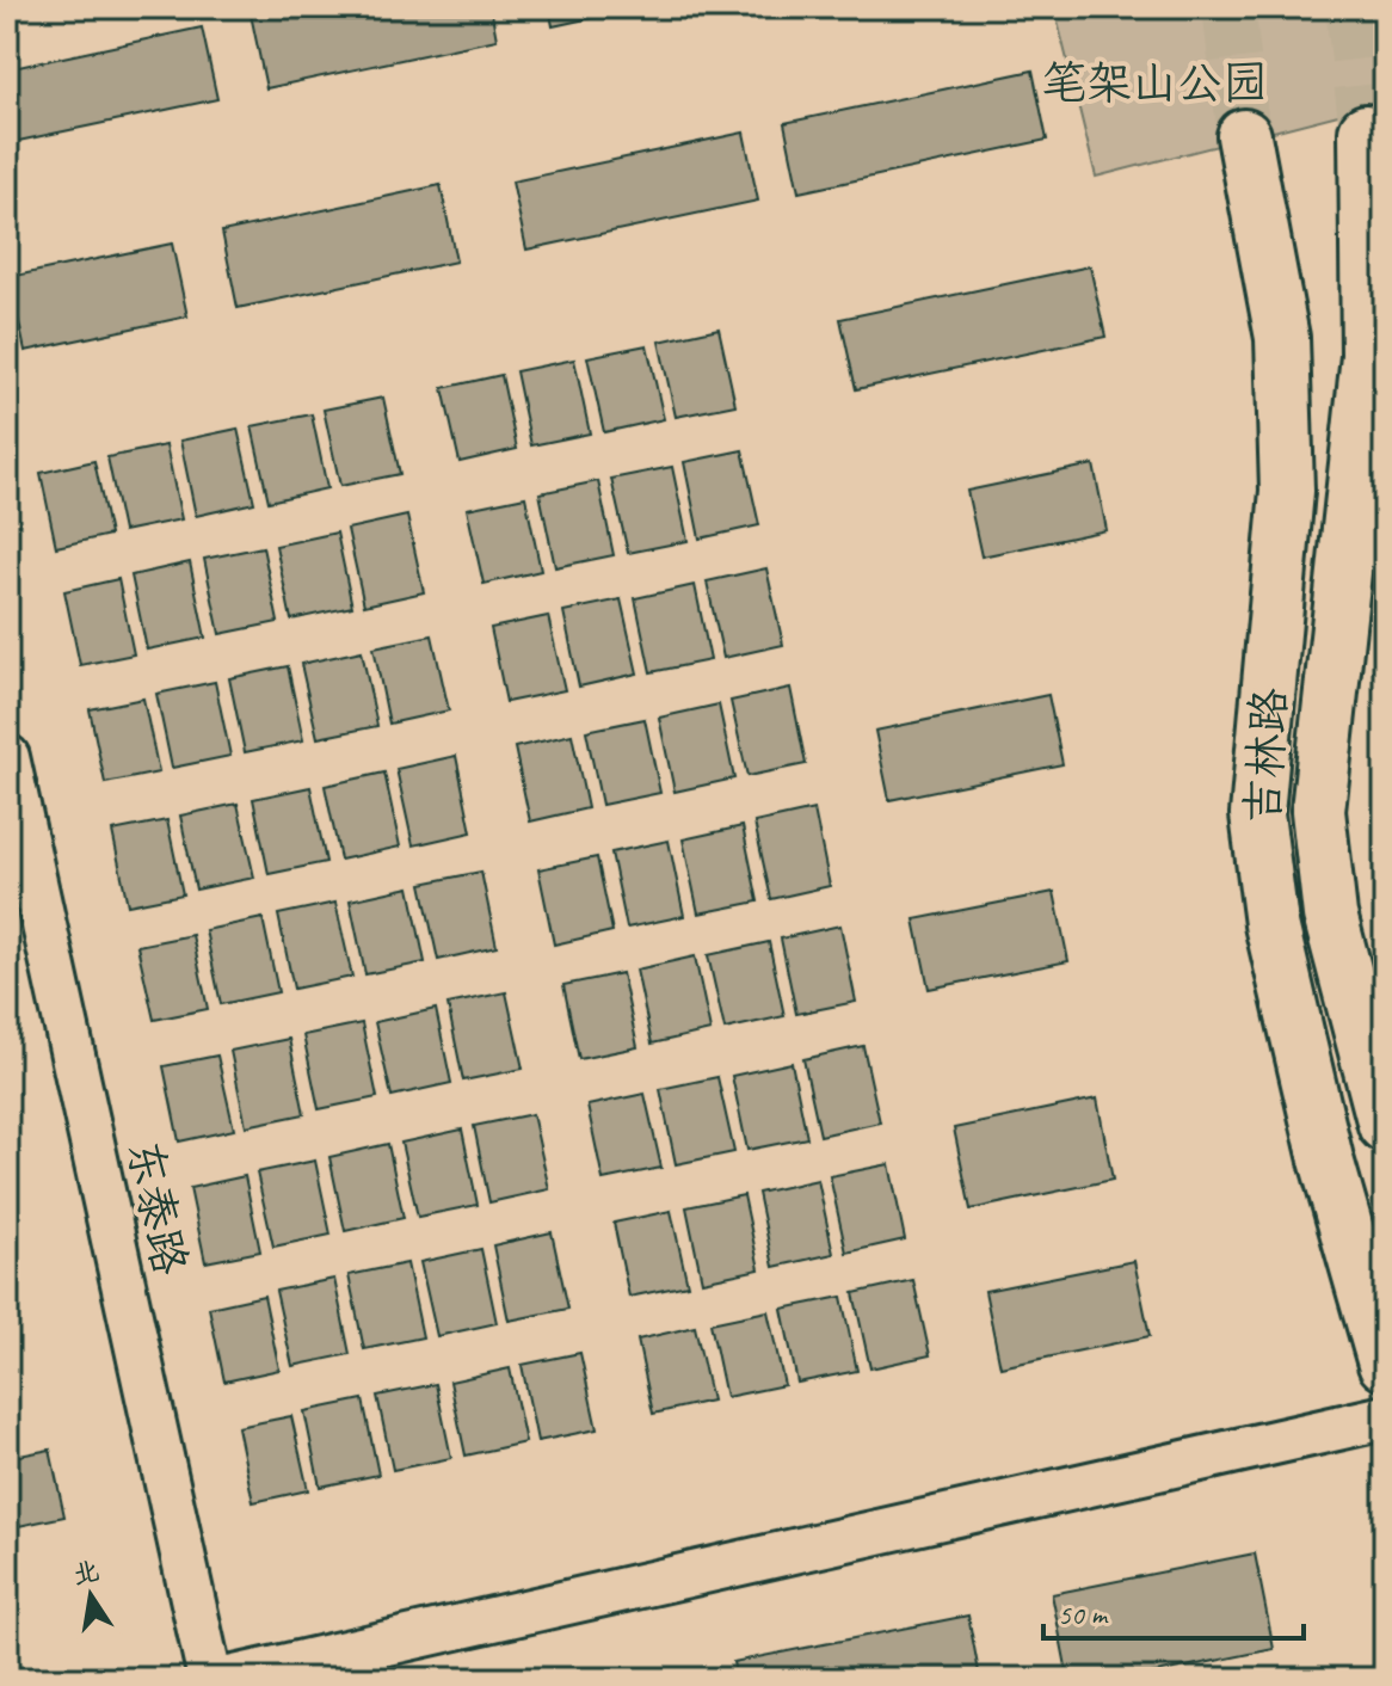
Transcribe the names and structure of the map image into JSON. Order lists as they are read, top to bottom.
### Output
{
  "streets": {
    "main road": ["吉林路"],
    "street": ["东泰路"]
  },
  "parks": ["笔架山公园"],
  "scale_bar": "50 m",
  "north": "top"
}
